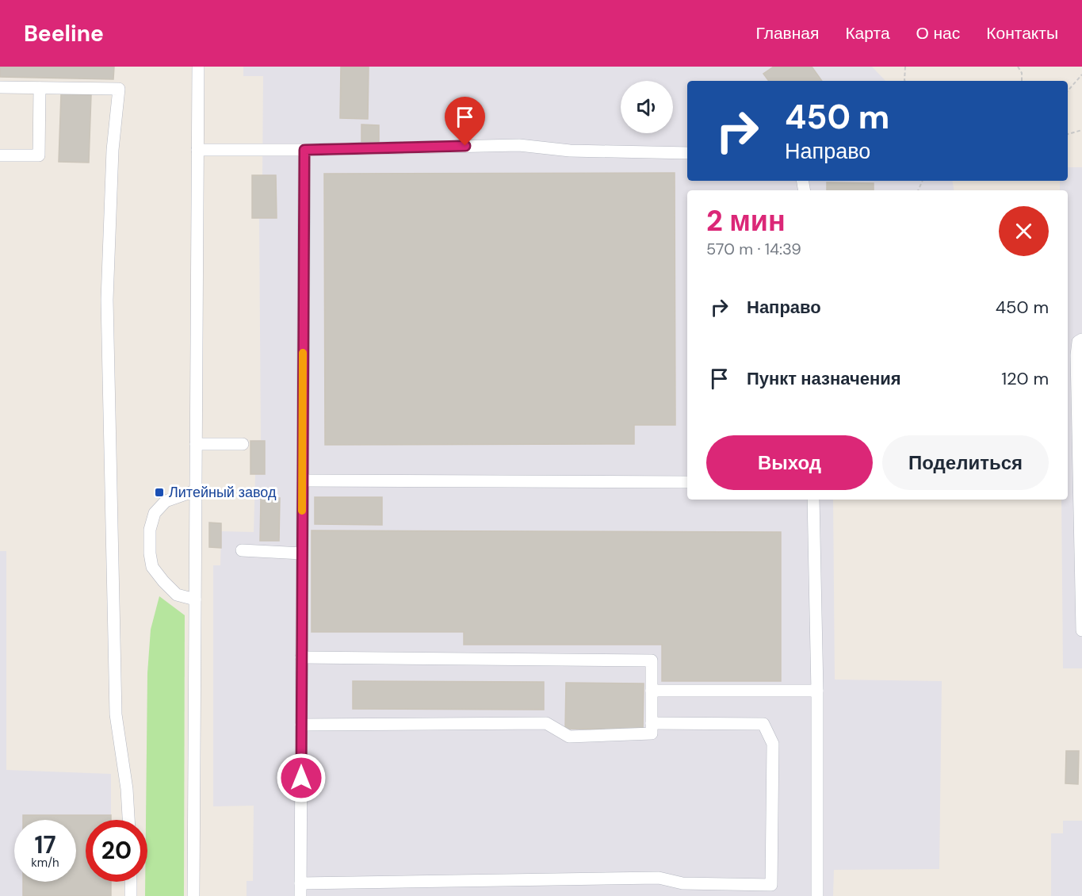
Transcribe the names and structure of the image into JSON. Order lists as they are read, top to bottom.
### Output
{
  "places": {
    "transit": ["Литейный завод"]
  },
  "page": {
    "header": "Beeline",
    "nav": [
      "Главная",
      "Карта",
      "О нас",
      "Контакты"
    ],
    "turn": ["450 m", "Направо"],
    "heading": ["2 мин", "570 m · 14:39"],
    "list": [
      {
        "name": "Направо",
        "value": "450 m"
      },
      {
        "name": "Пункт назначения",
        "value": "120 m"
      }
    ],
    "buttons": ["Выход", "Поделиться"],
    "speed": "17 km/h",
    "limit": "20"
  }
}
